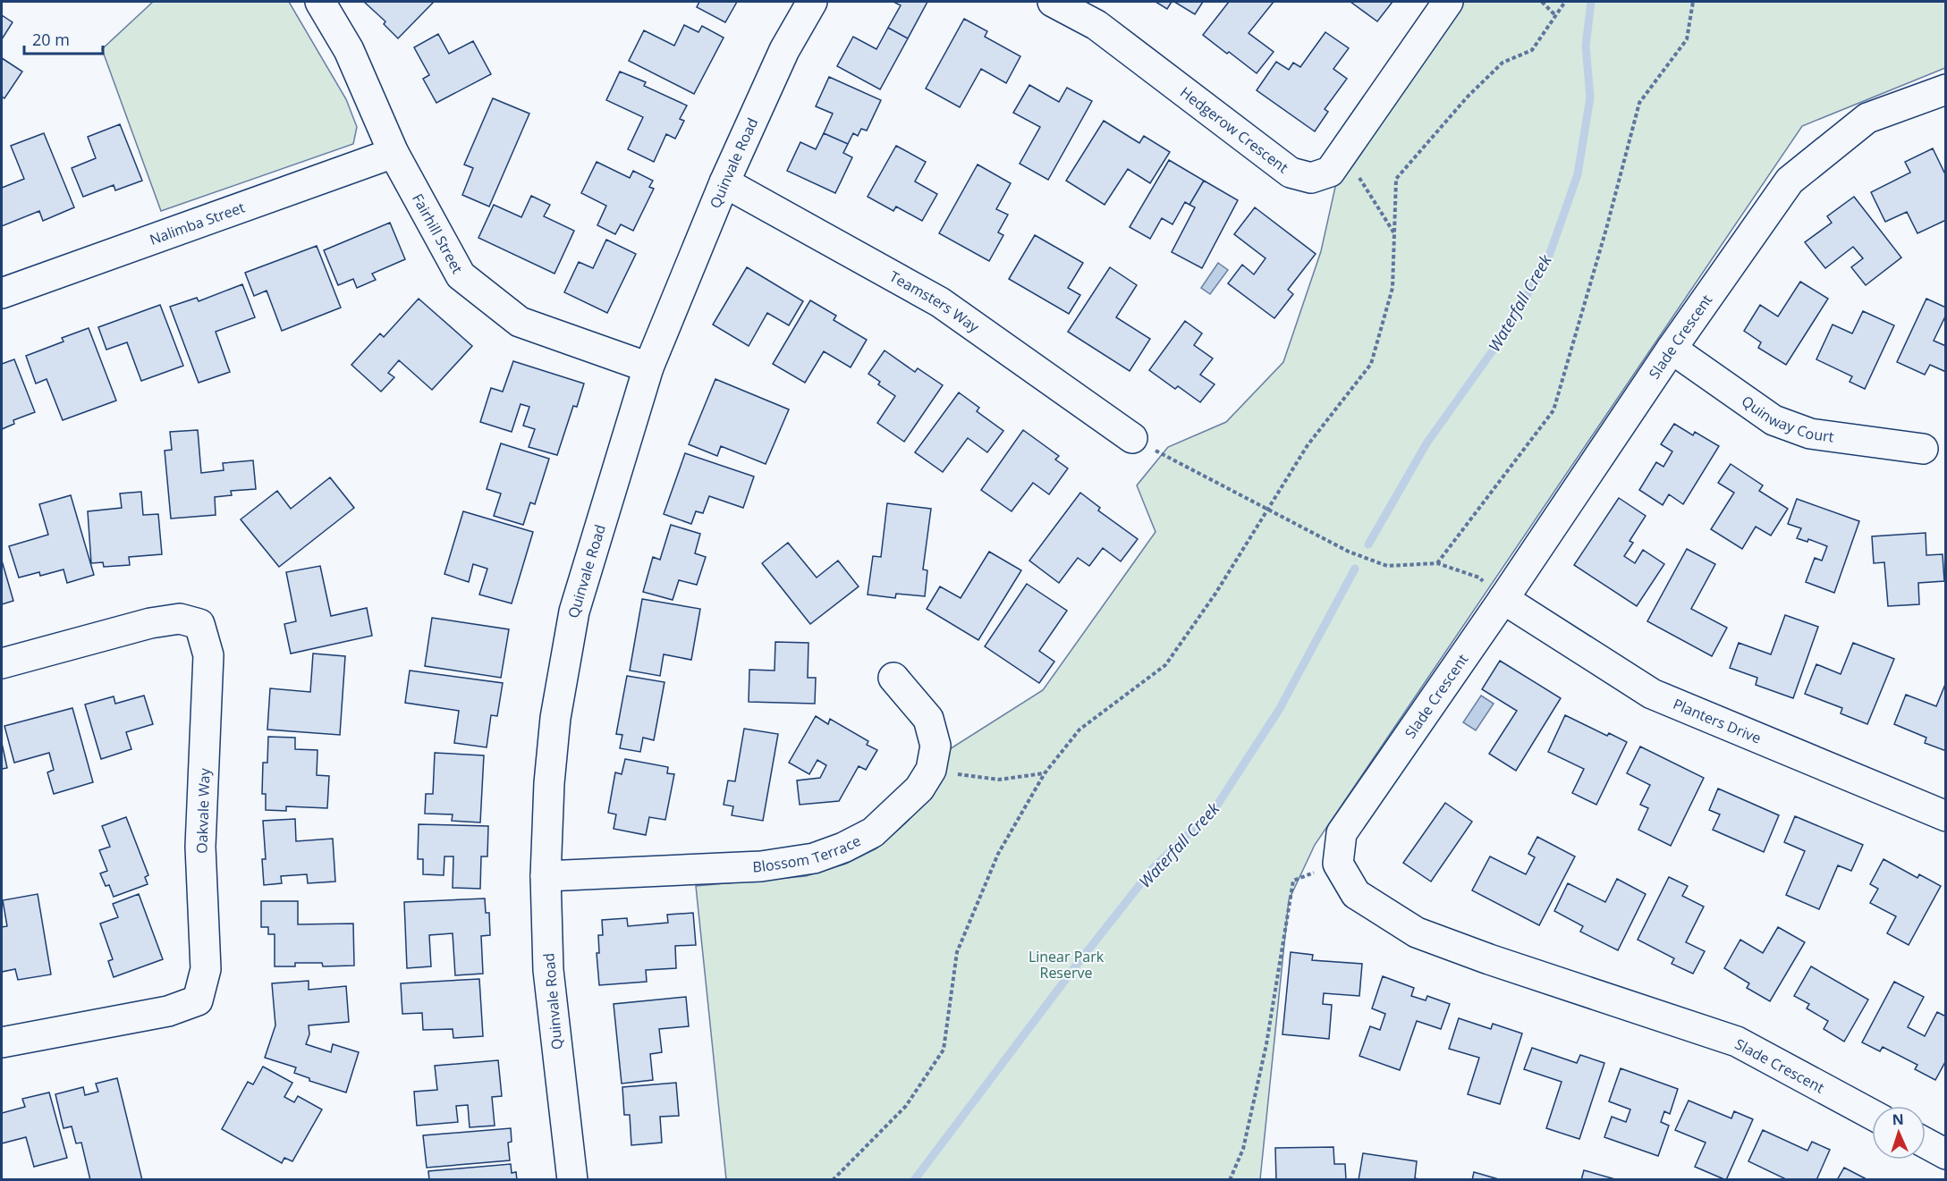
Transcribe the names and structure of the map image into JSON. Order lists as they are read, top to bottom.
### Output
{
  "streets": {
    "street": [
      "Hedgerow Crescent",
      "Quinvale Road",
      "Nalimba Street",
      "Fairhill Street",
      "Teamsters Way",
      "Slade Crescent",
      "Quinway Court",
      "Planters Drive",
      "Oakvale Way",
      "Blossom Terrace"
    ]
  },
  "crossings": [
    ["Quinvale Road", "Fairhill Street"],
    ["Quinvale Road", "Teamsters Way"],
    ["Quinvale Road", "Blossom Terrace"],
    ["Nalimba Street", "Fairhill Street"],
    ["Slade Crescent", "Quinway Court"],
    ["Slade Crescent", "Planters Drive"]
  ],
  "water": ["Waterfall Creek"],
  "parks": ["Linear Park Reserve"],
  "scale_bar": "20 m",
  "north": "top"
}
